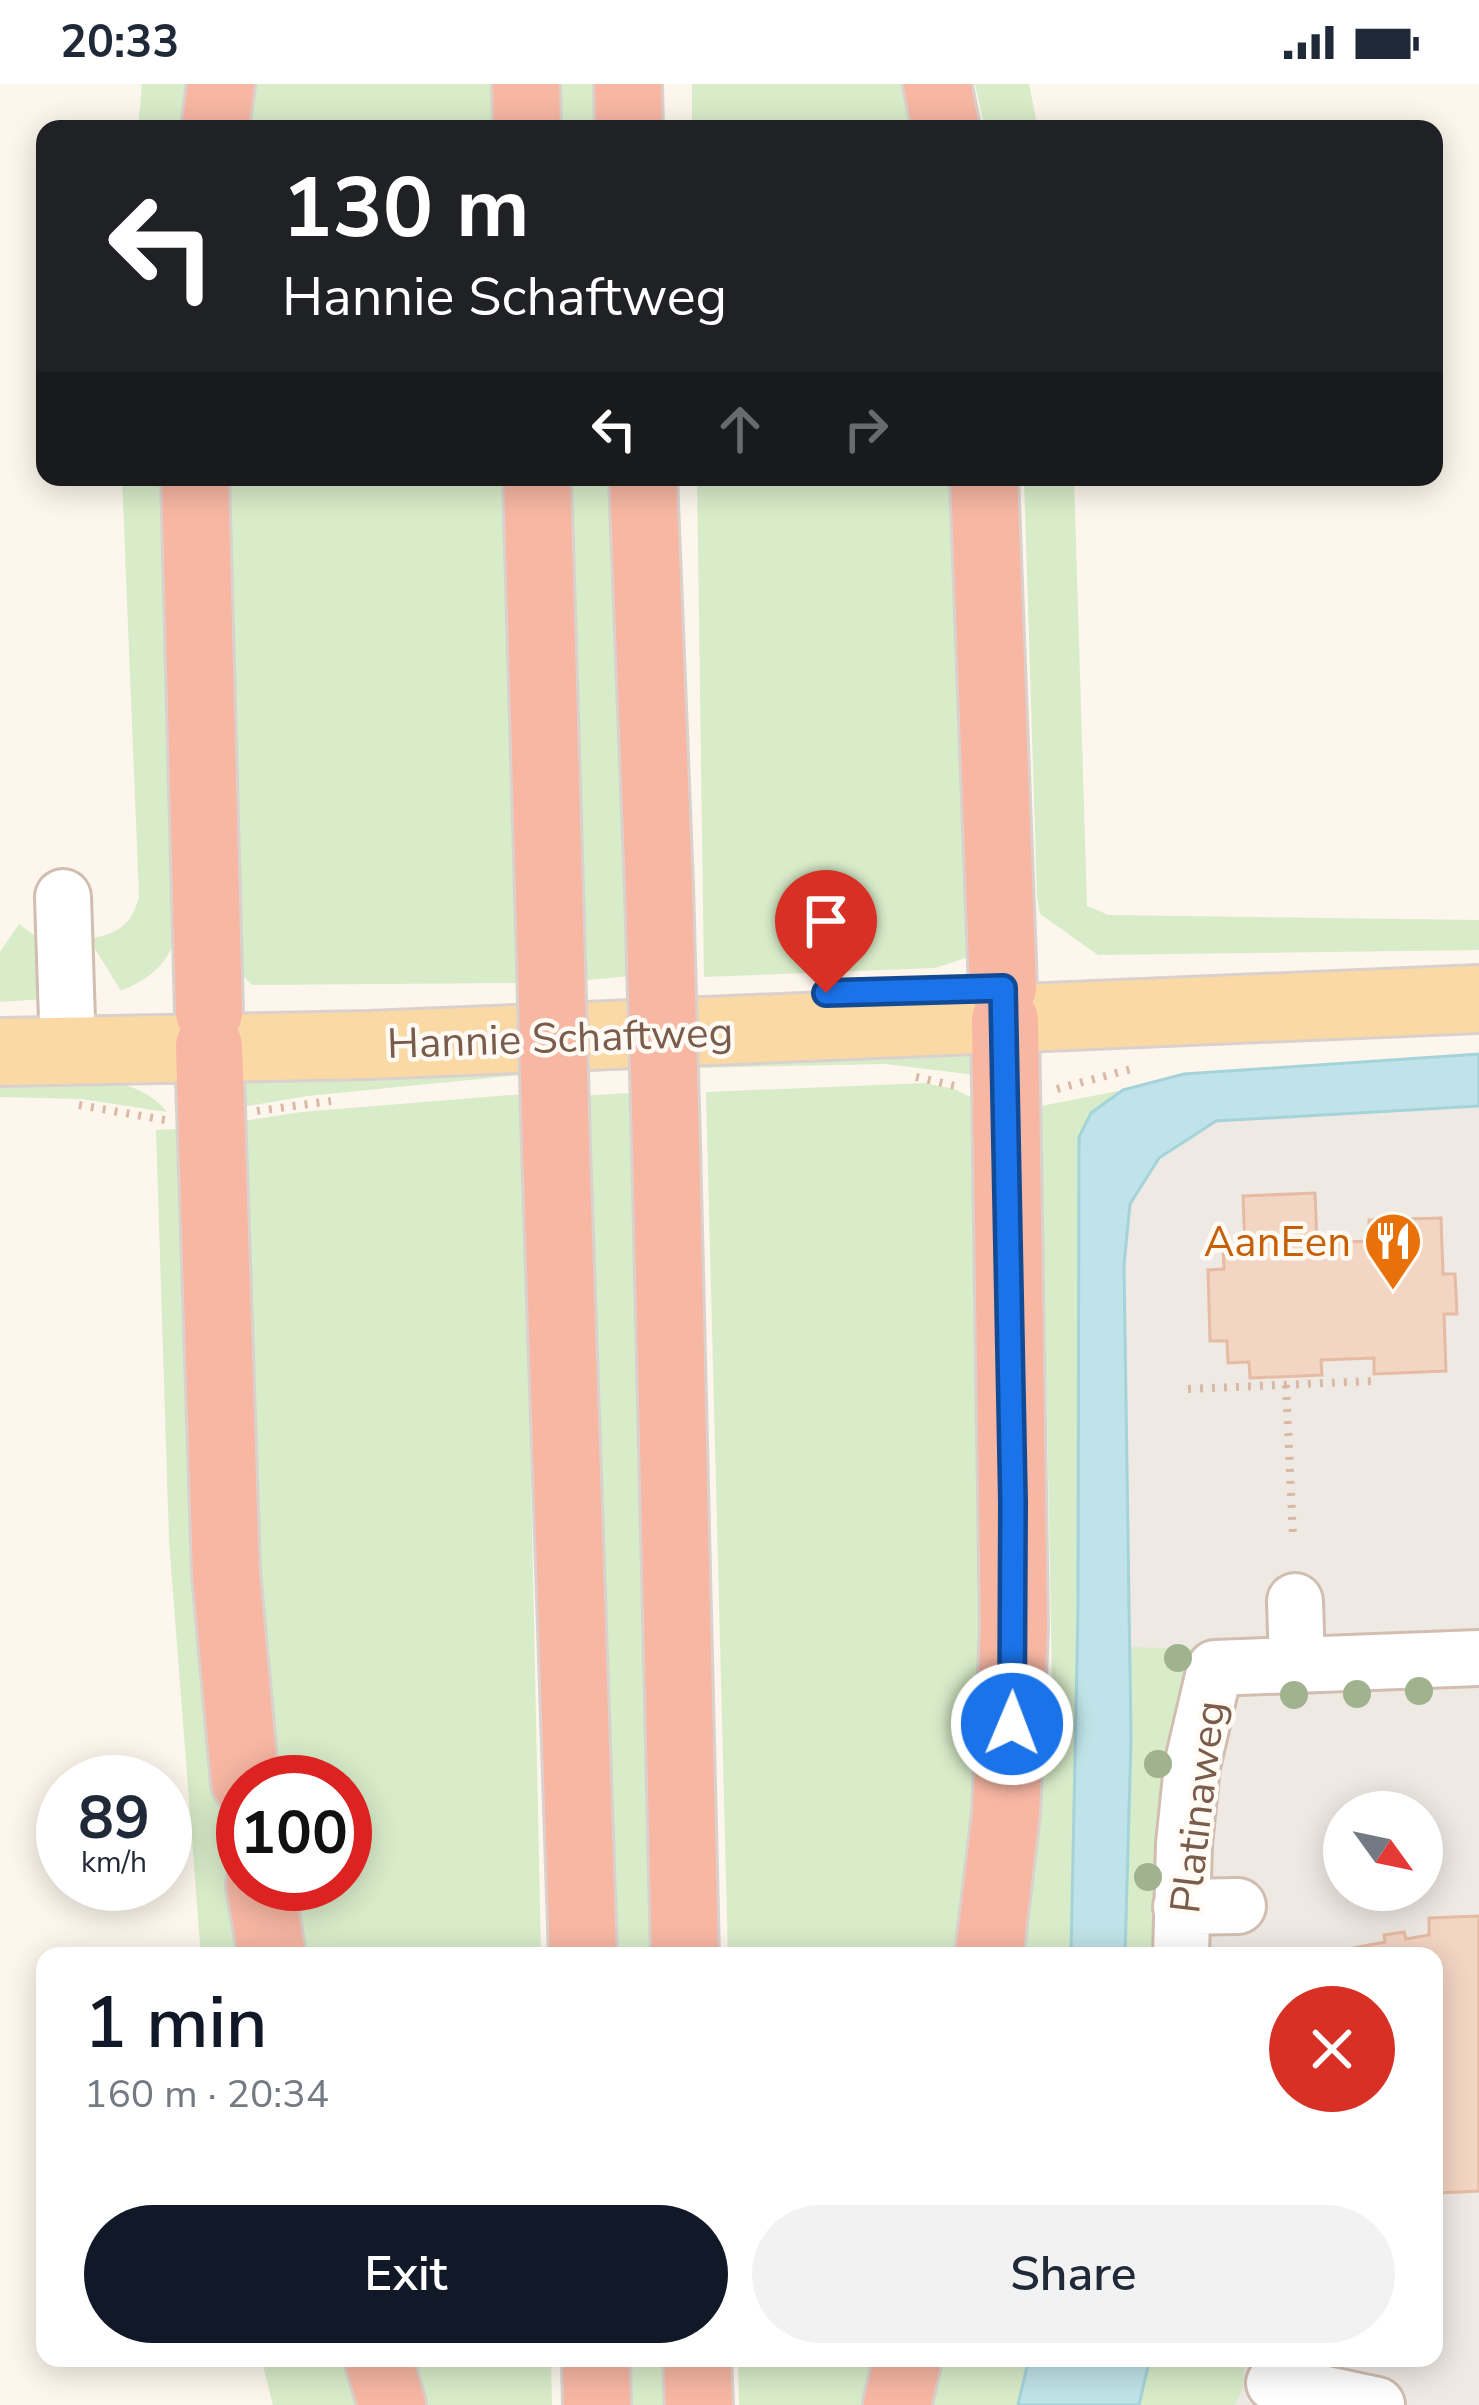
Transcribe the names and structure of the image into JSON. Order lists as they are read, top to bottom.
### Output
{
  "streets": {
    "main road": ["Hannie Schaftweg"],
    "street": ["Platinaweg"]
  },
  "places": {
    "restaurant": ["AanEen"]
  },
  "north": "bottom right",
  "page": {
    "status": "20:33",
    "turn": ["130 m", "Hannie Schaftweg"],
    "speed": "89 km/h",
    "limit": "100",
    "heading": ["1 min", "160 m · 20:34"],
    "buttons": ["Exit", "Share"]
  }
}
